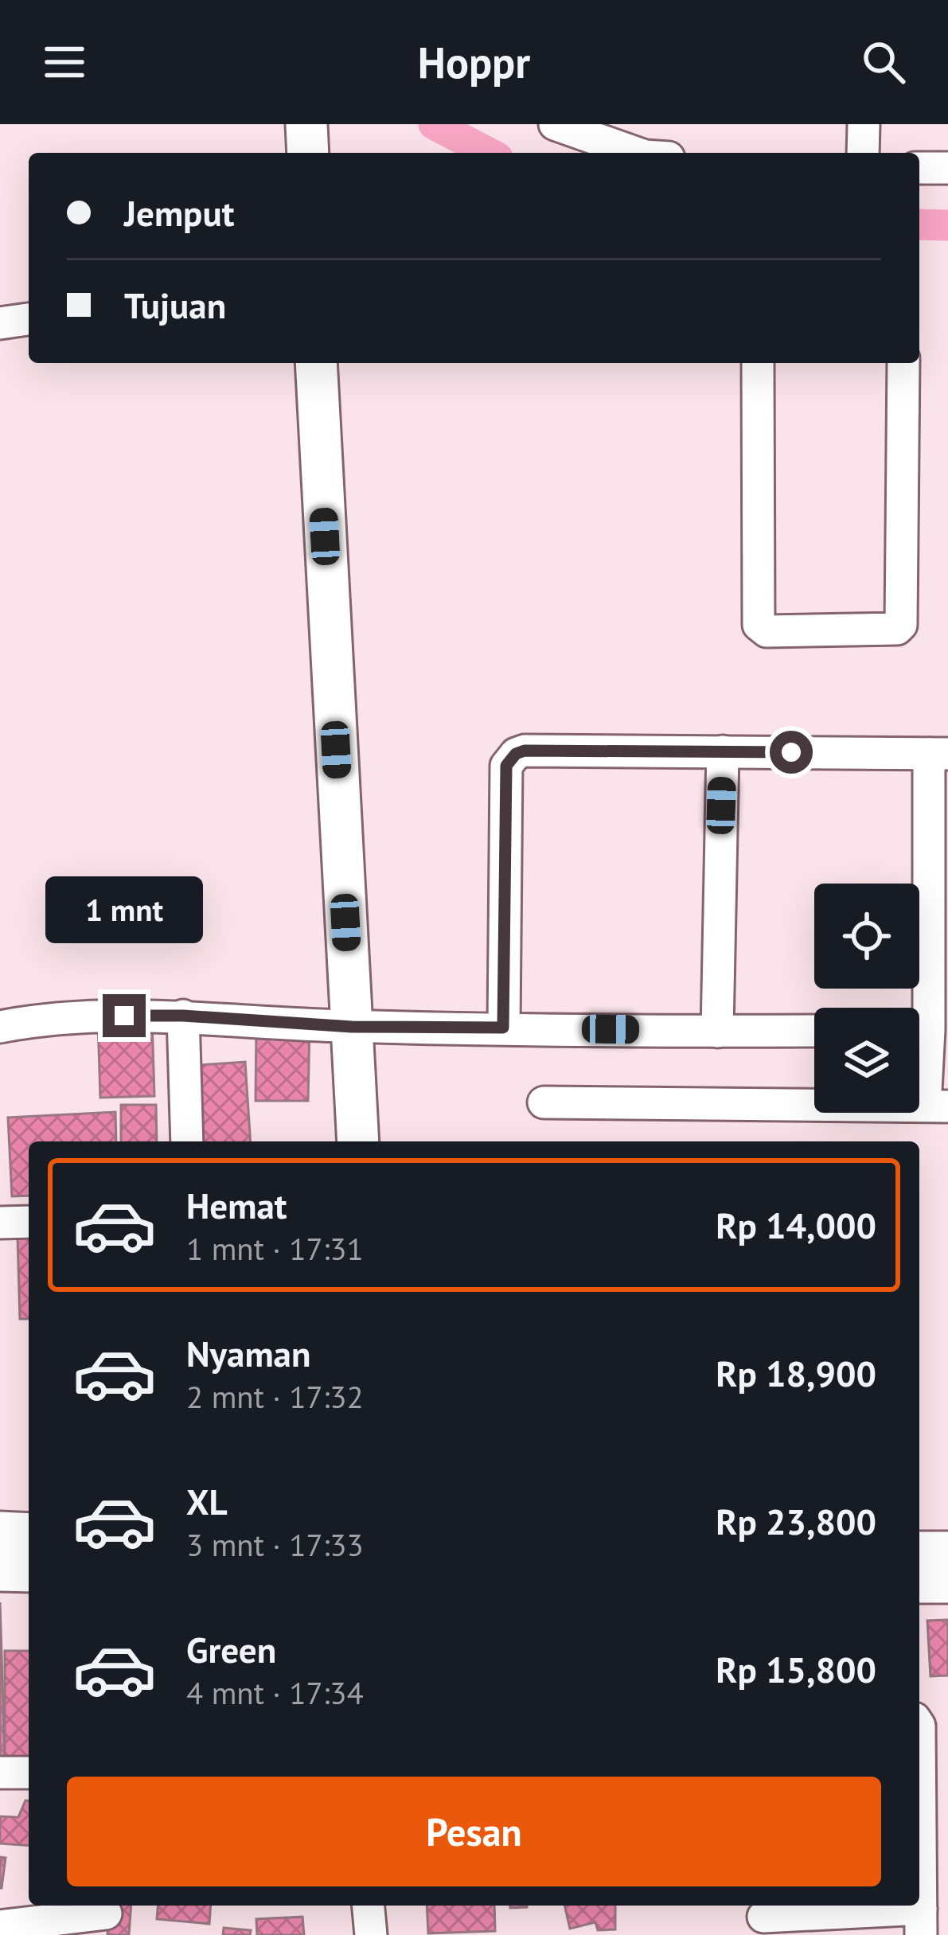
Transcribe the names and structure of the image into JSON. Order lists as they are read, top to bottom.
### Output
{
  "page": {
    "header": "Hoppr",
    "banner": ["Jemput", "Tujuan"],
    "bubble": "1 mnt",
    "list": [
      {
        "name": "Hemat",
        "note": "1 mnt · 17:31",
        "value": "Rp 14,000"
      },
      {
        "name": "Nyaman",
        "note": "2 mnt · 17:32",
        "value": "Rp 18,900"
      },
      {
        "name": "XL",
        "note": "3 mnt · 17:33",
        "value": "Rp 23,800"
      },
      {
        "name": "Green",
        "note": "4 mnt · 17:34",
        "value": "Rp 15,800"
      }
    ],
    "buttons": "Pesan"
  }
}
